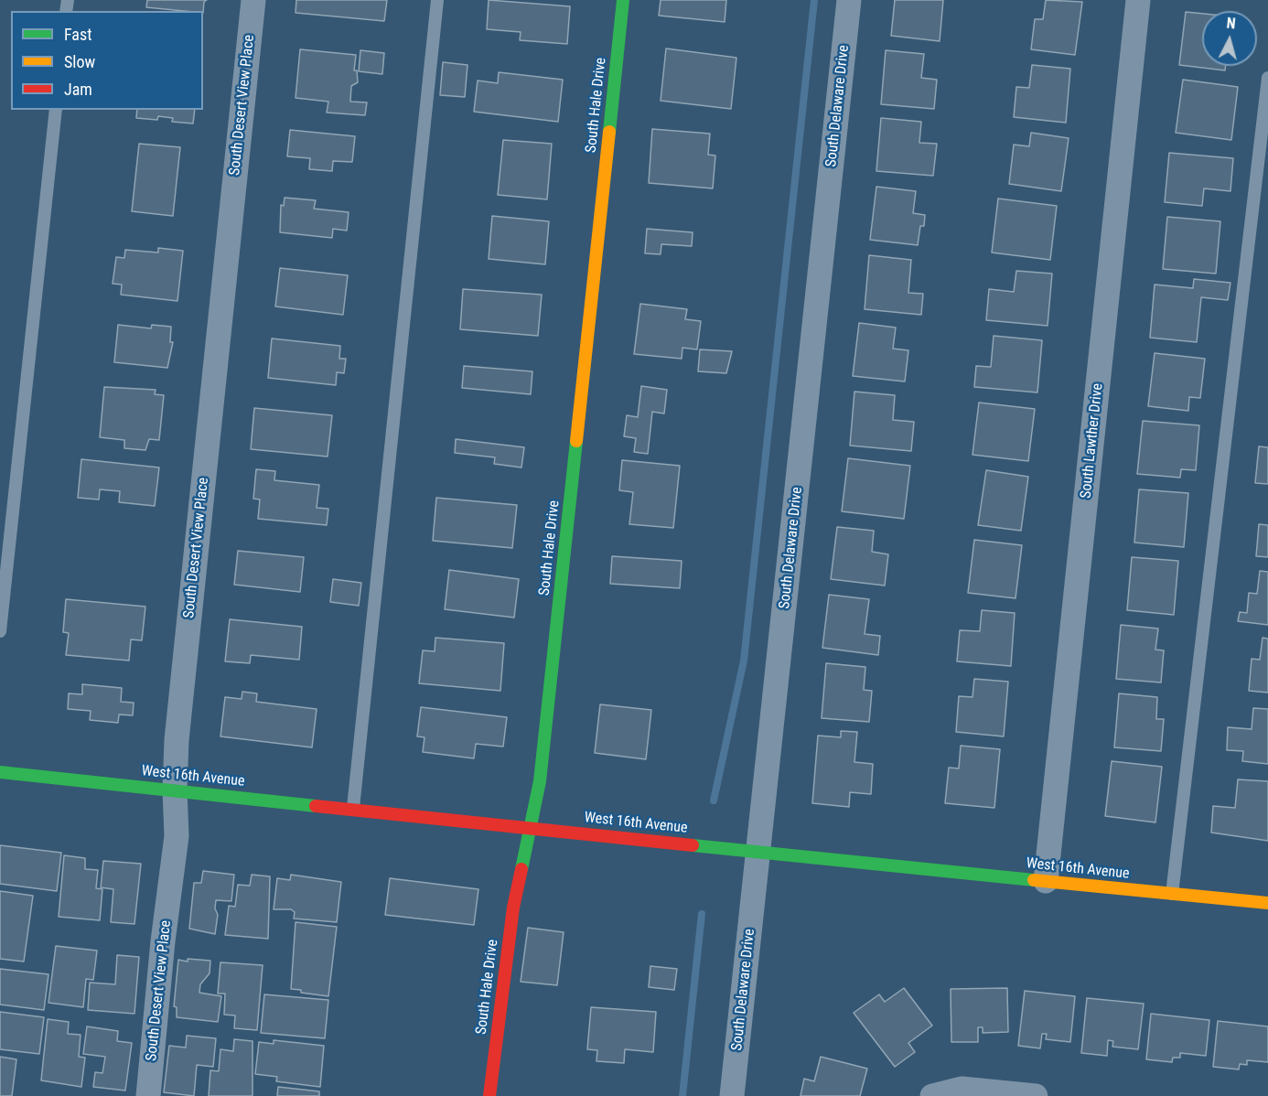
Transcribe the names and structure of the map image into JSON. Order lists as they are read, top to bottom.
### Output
{
  "streets": {
    "street": [
      "South Desert View Place",
      "South Hale Drive",
      "South Delaware Drive",
      "South Lawther Drive",
      "West 16th Avenue"
    ]
  },
  "crossings": [
    ["South Desert View Place", "West 16th Avenue"],
    ["South Hale Drive", "West 16th Avenue"],
    ["South Delaware Drive", "West 16th Avenue"],
    ["South Lawther Drive", "West 16th Avenue"]
  ],
  "legend": ["Fast", "Slow", "Jam"],
  "north": "top"
}
